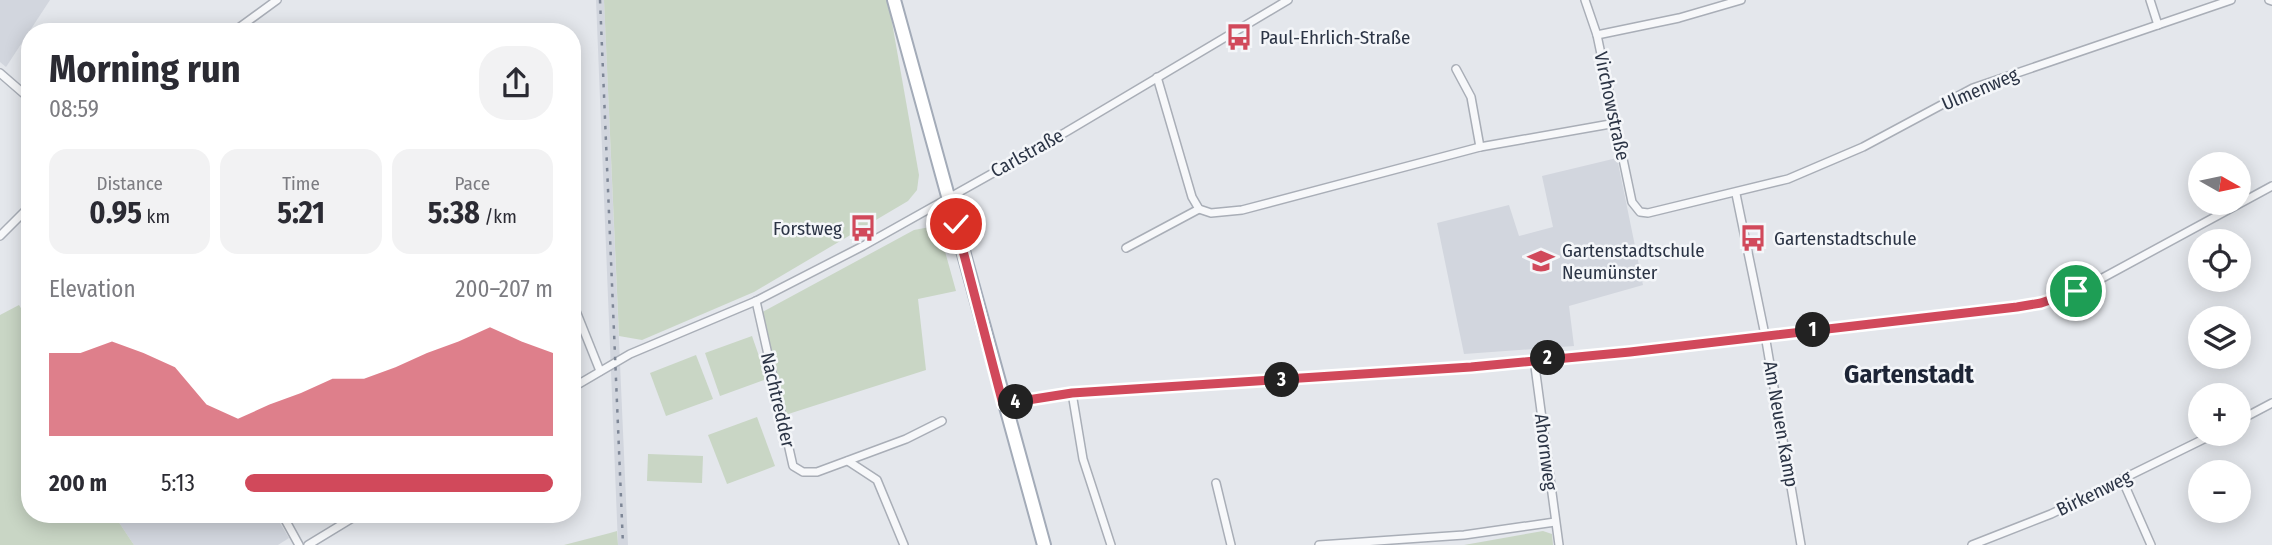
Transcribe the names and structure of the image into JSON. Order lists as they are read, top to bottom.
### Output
{
  "streets": {
    "street": [
      "Ulmenweg",
      "Virchowstraße",
      "Carlstraße",
      "Nachtredder",
      "Am Neuen Kamp",
      "Ahornweg",
      "Birkenweg"
    ]
  },
  "crossings": [
    ["Ulmenweg", "Virchowstraße"],
    ["Ulmenweg", "Am Neuen Kamp"],
    ["Virchowstraße", "Am Neuen Kamp"],
    ["Carlstraße", "Nachtredder"]
  ],
  "districts": ["Gartenstadt"],
  "places": {
    "bus stop": ["Paul-Ehrlich-Straße", "Forstweg", "Gartenstadtschule"],
    "school or university": ["Gartenstadtschule Neumünster"]
  },
  "north": "right",
  "page": {
    "heading": ["Morning run", "08:59"],
    "stats": [
      ["Distance", "0.95 km"],
      ["Time", "5:21"],
      ["Pace", "5:38 /km"]
    ],
    "map_buttons": ["+", "−"],
    "chart": ["Elevation", "200–207 m"],
    "pins": [
      "1",
      "2",
      "3",
      "4"
    ],
    "list": [
      {
        "name": "200 m",
        "note": "5:13"
      }
    ]
  }
}
